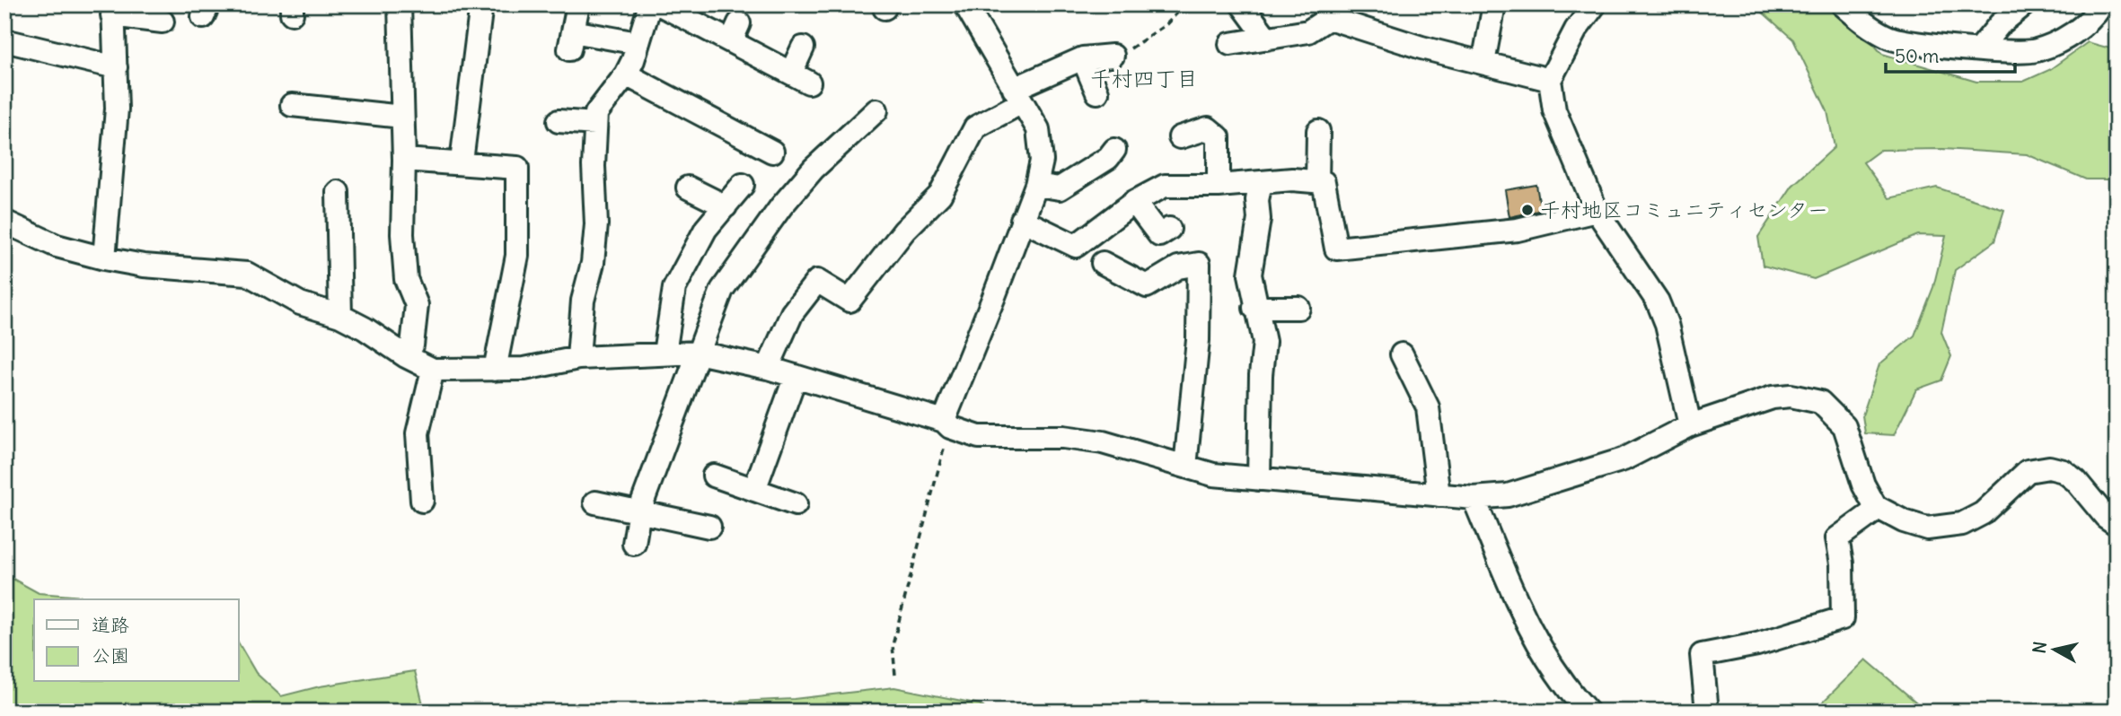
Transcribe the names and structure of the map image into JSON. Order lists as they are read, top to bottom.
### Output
{
  "districts": ["千村四丁目"],
  "places": ["千村地区コミュニティセンター"],
  "legend": ["道路", "公園"],
  "scale_bar": "50 m",
  "north": "left"
}
